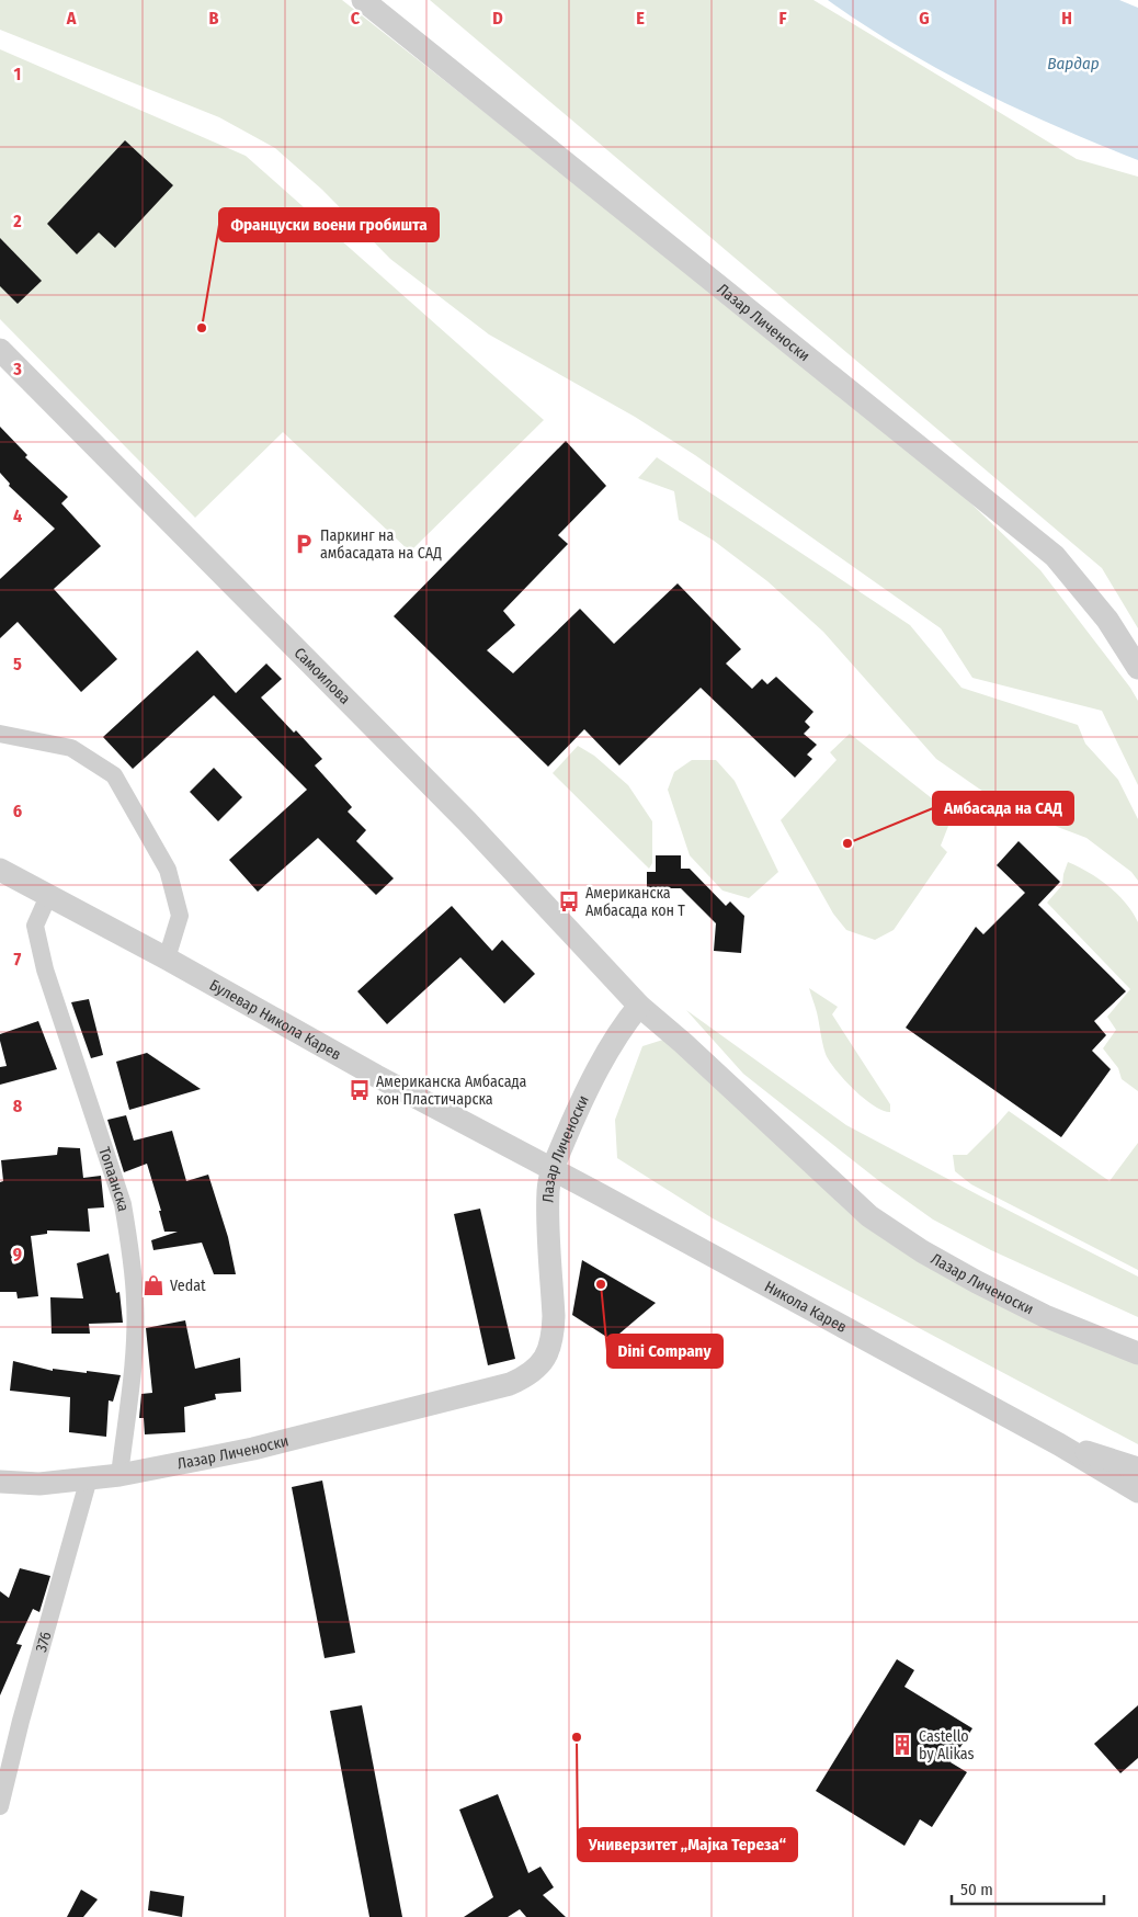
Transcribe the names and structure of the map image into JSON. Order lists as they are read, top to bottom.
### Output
{
  "streets": {
    "street": [
      "Лазар Личеноски",
      "Самоилова",
      "Булевар Никола Карев",
      "Топаанска",
      "Никола Карев",
      "376"
    ]
  },
  "crossings": [
    ["Лазар Личеноски", "Самоилова"],
    ["Лазар Личеноски", "Булевар Никола Карев"],
    ["Лазар Личеноски", "Топаанска"],
    ["Лазар Личеноски", "Никола Карев"],
    ["Лазар Личеноски", "376"],
    ["Булевар Никола Карев", "Топаанска"],
    ["Булевар Никола Карев", "Никола Карев"]
  ],
  "water": ["Вардар"],
  "places": {
    "other": [
      "Француски воени гробишта",
      "Амбасада на САД",
      "Dini Company",
      "Универзитет „Мајка Тереза“"
    ],
    "parking": ["Паркинг на амбасадата на САД"],
    "bus stop": ["Американска Амбасада кон Т", "Американска Амбасада кон Пластичарска"],
    "shop": ["Vedat"],
    "building": ["Castello by Alikas"]
  },
  "scale_bar": "50 m",
  "grid": {
    "columns": [
      "A",
      "B",
      "C",
      "D",
      "E",
      "F",
      "G",
      "H"
    ],
    "rows": [
      "1",
      "2",
      "3",
      "4",
      "5",
      "6",
      "7",
      "8",
      "9"
    ]
  }
}
